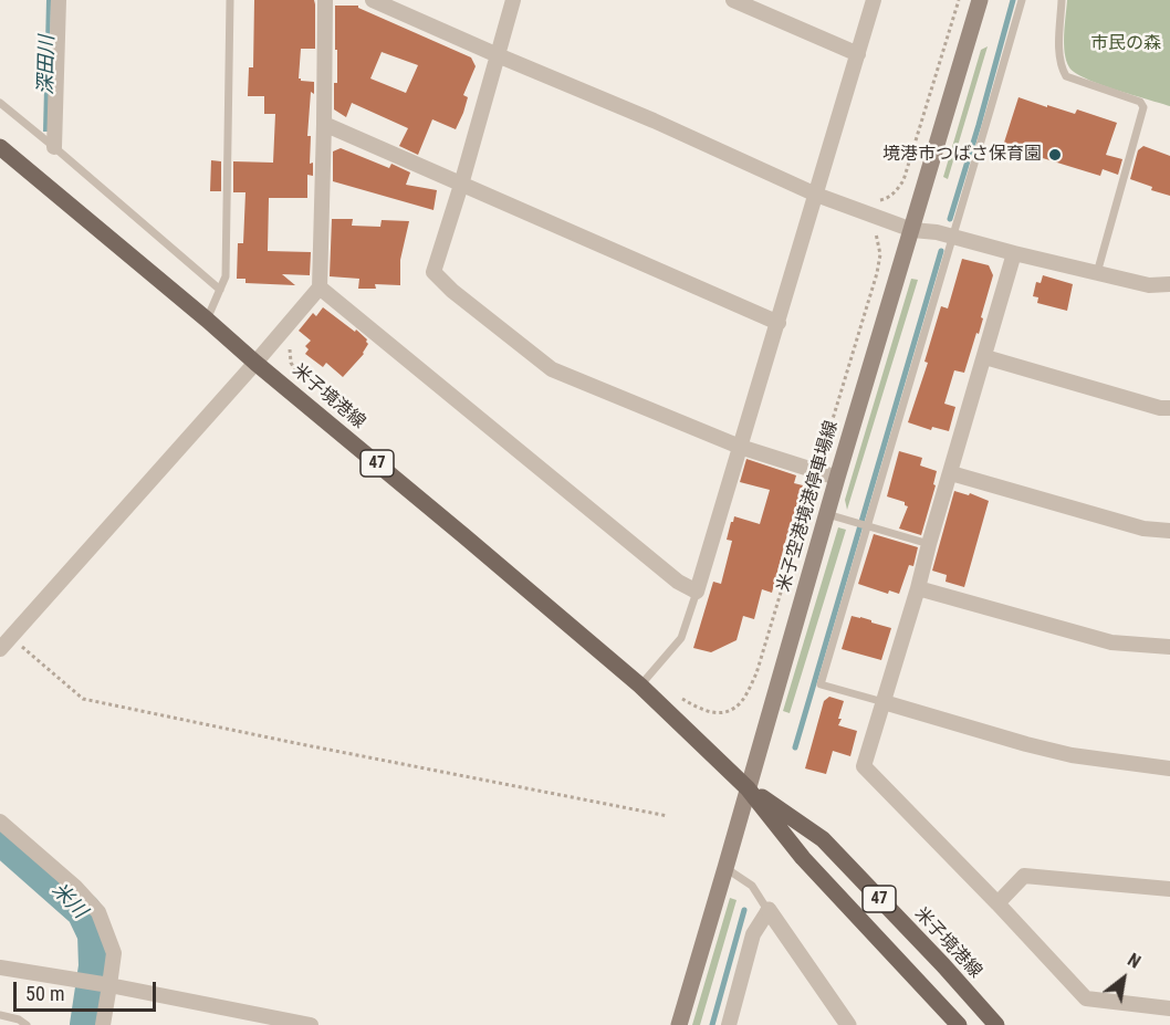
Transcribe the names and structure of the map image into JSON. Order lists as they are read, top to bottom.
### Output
{
  "streets": {
    "main road": ["米子境港線", "47", "米子空港境港停車場線"]
  },
  "crossings": [
    ["米子境港線", "米子空港境港停車場線"]
  ],
  "water": ["深田川", "米川"],
  "parks": ["市民の森"],
  "places": ["境港市つばさ保育園"],
  "scale_bar": "50 m",
  "north": "top right"
}
